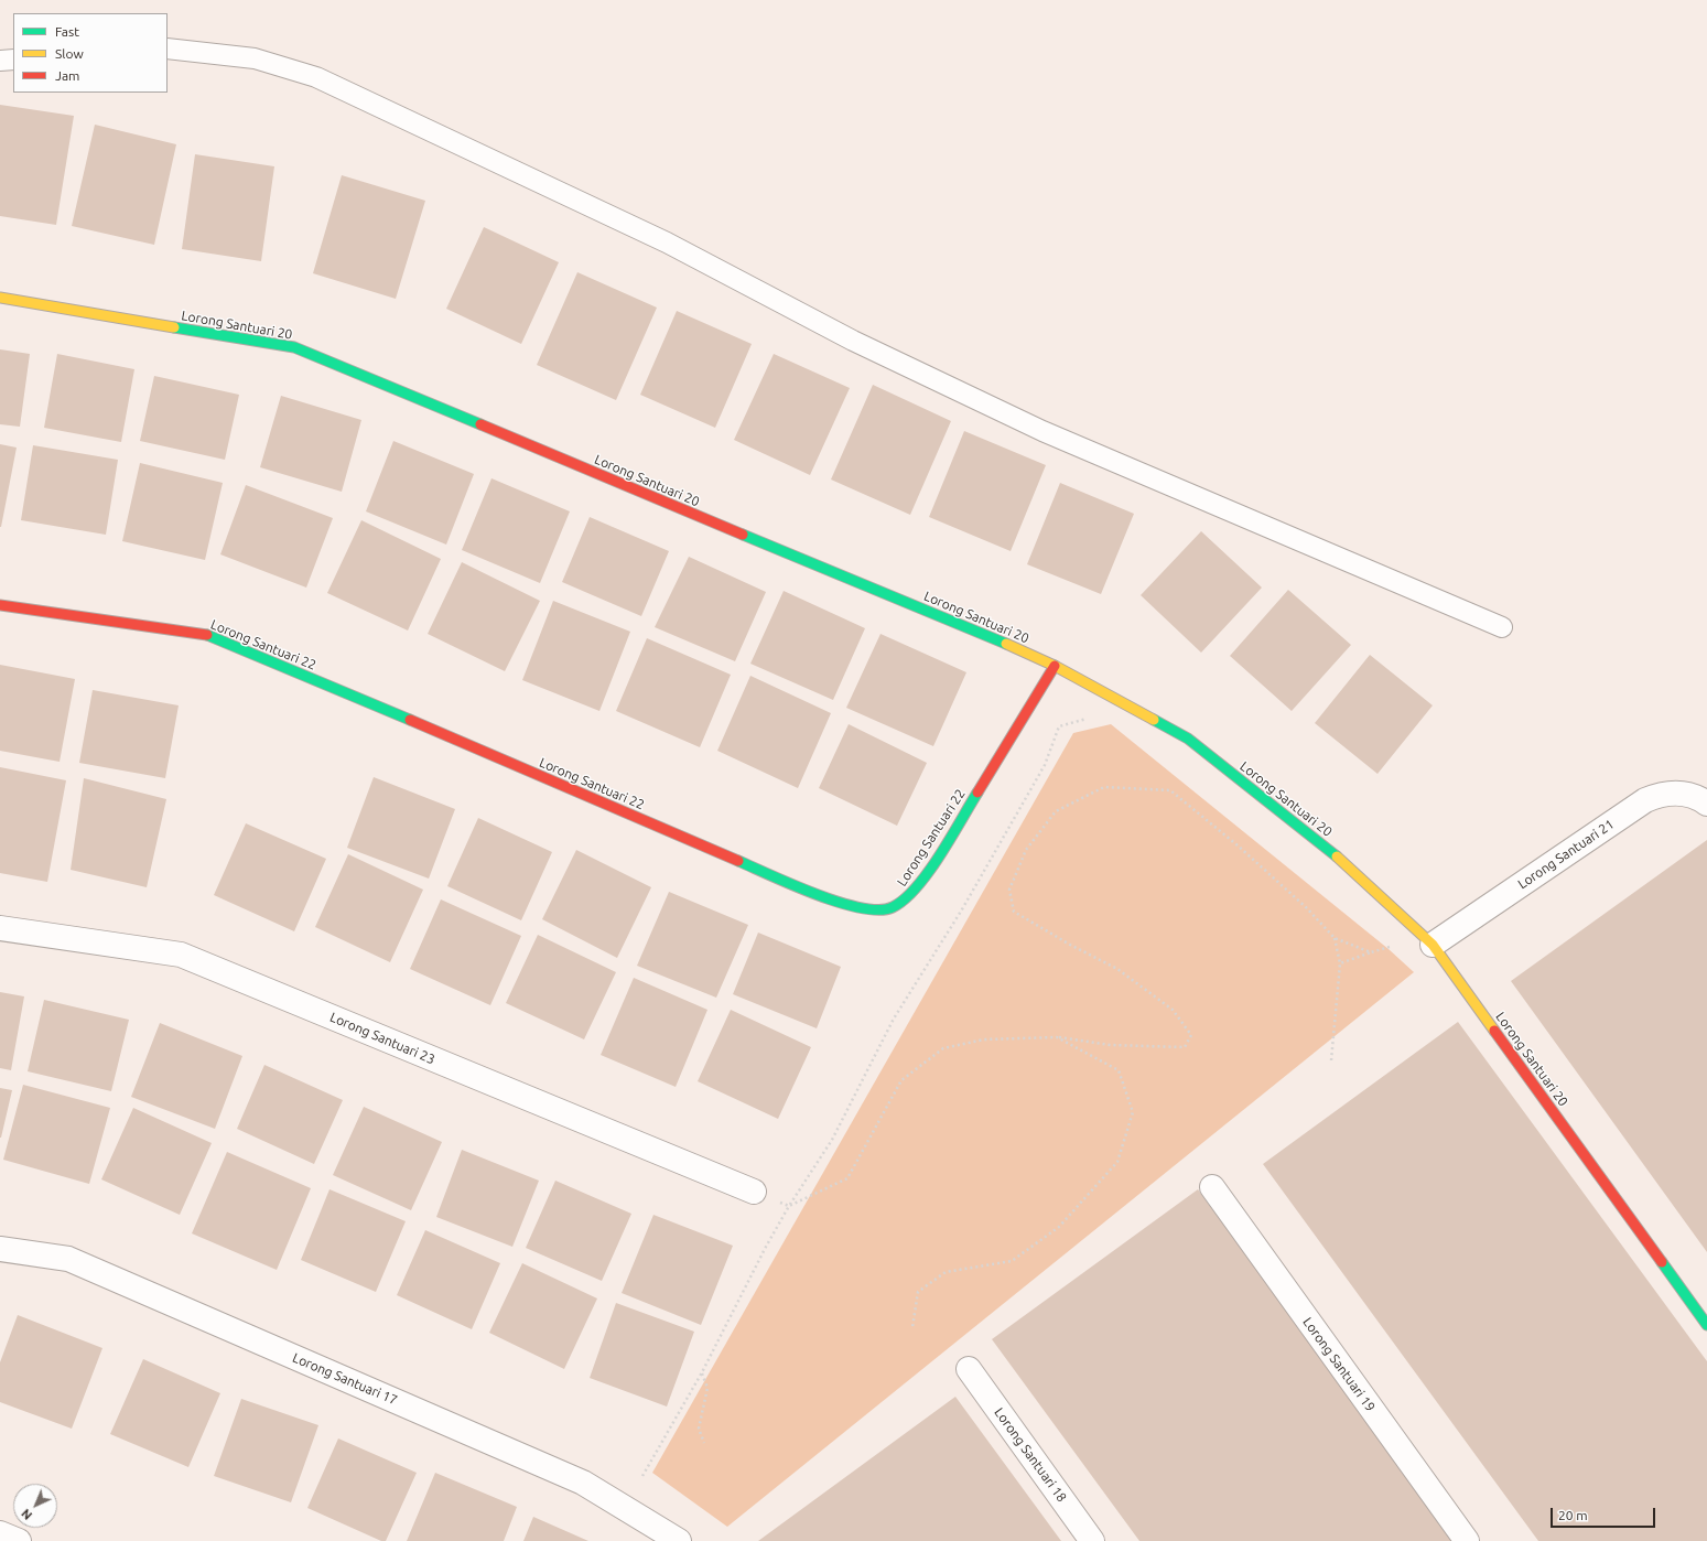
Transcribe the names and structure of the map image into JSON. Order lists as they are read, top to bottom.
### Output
{
  "streets": {
    "street": [
      "Lorong Santuari 20",
      "Lorong Santuari 22",
      "Lorong Santuari 21",
      "Lorong Santuari 23",
      "Lorong Santuari 19",
      "Lorong Santuari 17",
      "Lorong Santuari 18"
    ]
  },
  "crossings": [
    ["Lorong Santuari 20", "Lorong Santuari 22"],
    ["Lorong Santuari 20", "Lorong Santuari 21"]
  ],
  "legend": ["Fast", "Slow", "Jam"],
  "scale_bar": "20 m",
  "north": "bottom left"
}
